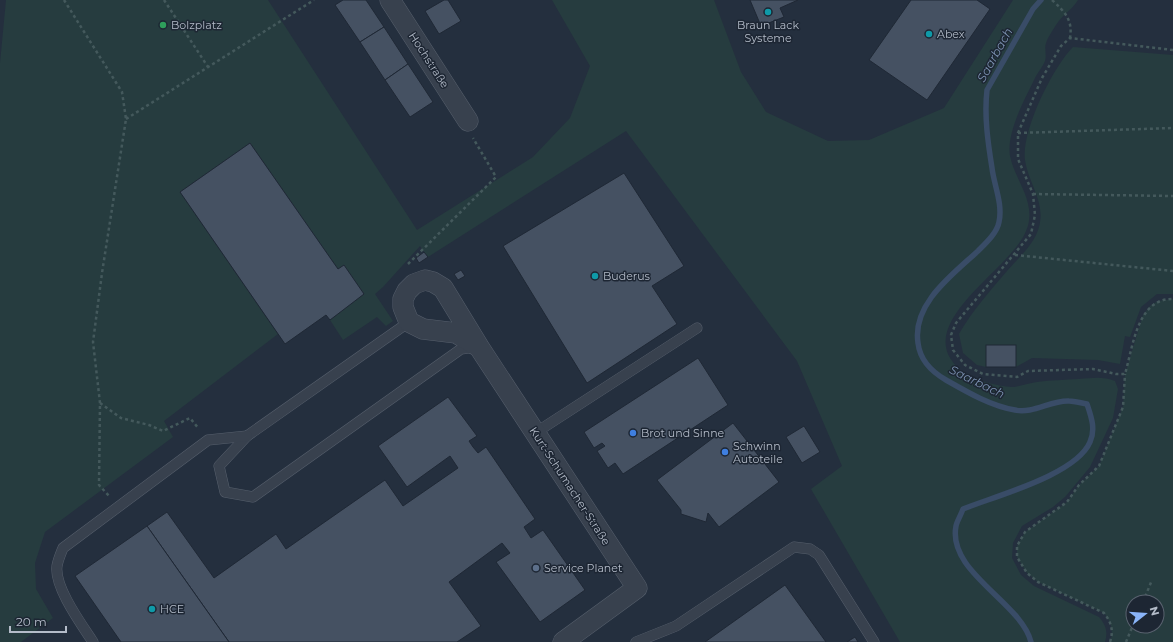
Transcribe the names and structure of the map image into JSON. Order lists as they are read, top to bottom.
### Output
{
  "streets": {
    "street": ["Hochstraße", "Kurt-Schumacher-Straße"]
  },
  "water": ["Saarbach"],
  "places": [
    "Braun Lack Systeme",
    "Bolzplatz",
    "Abex",
    "Buderus",
    "Brot und Sinne",
    "Schwinn Autoteile",
    "Service Planet",
    "HCE"
  ],
  "scale_bar": "20 m",
  "north": "right"
}
